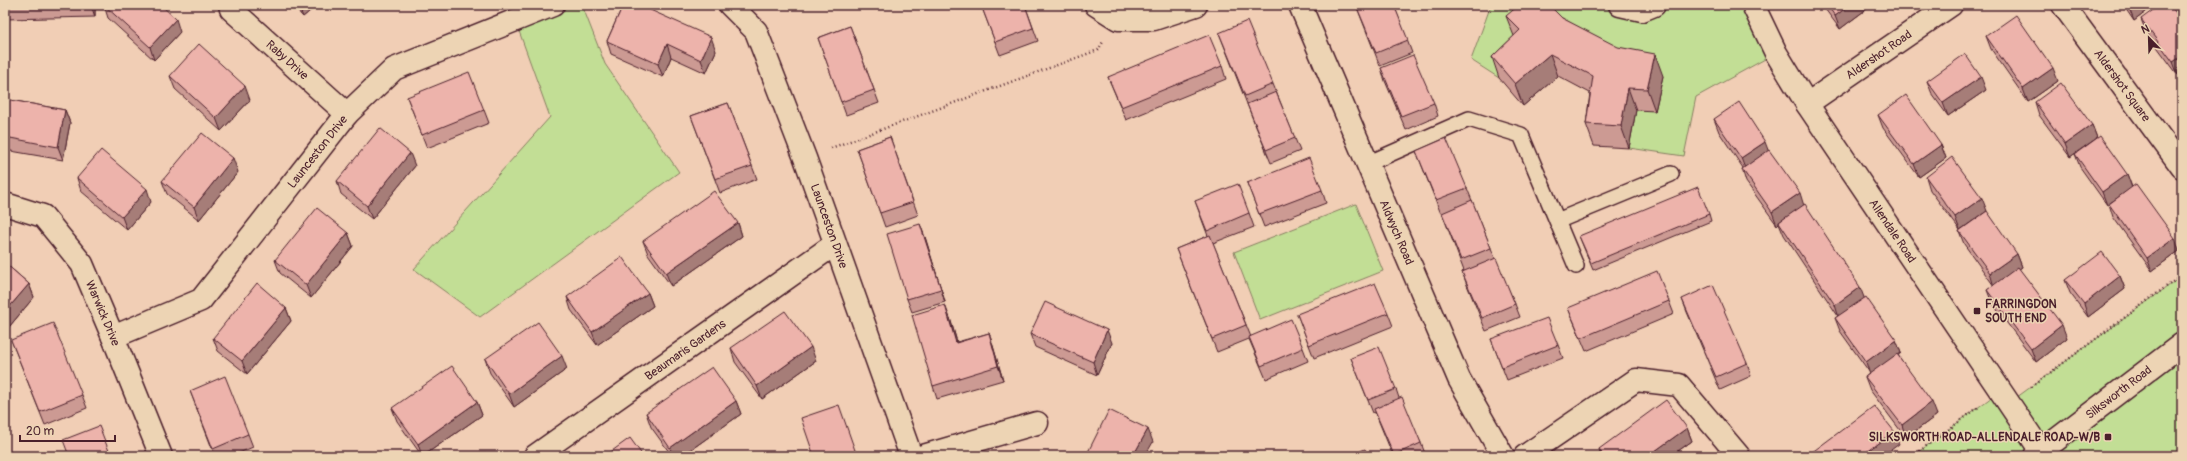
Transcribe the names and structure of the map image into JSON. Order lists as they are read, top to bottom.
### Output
{
  "streets": {
    "street": [
      "Aldershot Road",
      "Raby Drive",
      "Aldershot Square",
      "Launceston Drive",
      "Allendale Road",
      "Aldwych Road",
      "Warwick Drive",
      "Beaumaris Gardens",
      "Silksworth Road"
    ]
  },
  "crossings": [
    ["Aldershot Road", "Allendale Road"],
    ["Raby Drive", "Launceston Drive"],
    ["Launceston Drive", "Warwick Drive"],
    ["Launceston Drive", "Beaumaris Gardens"],
    ["Allendale Road", "Silksworth Road"]
  ],
  "places": {
    "transit": ["FARRINGDON SOUTH END", "SILKSWORTH ROAD-ALLENDALE ROAD-W/B"]
  },
  "scale_bar": "20 m",
  "north": "top left"
}
